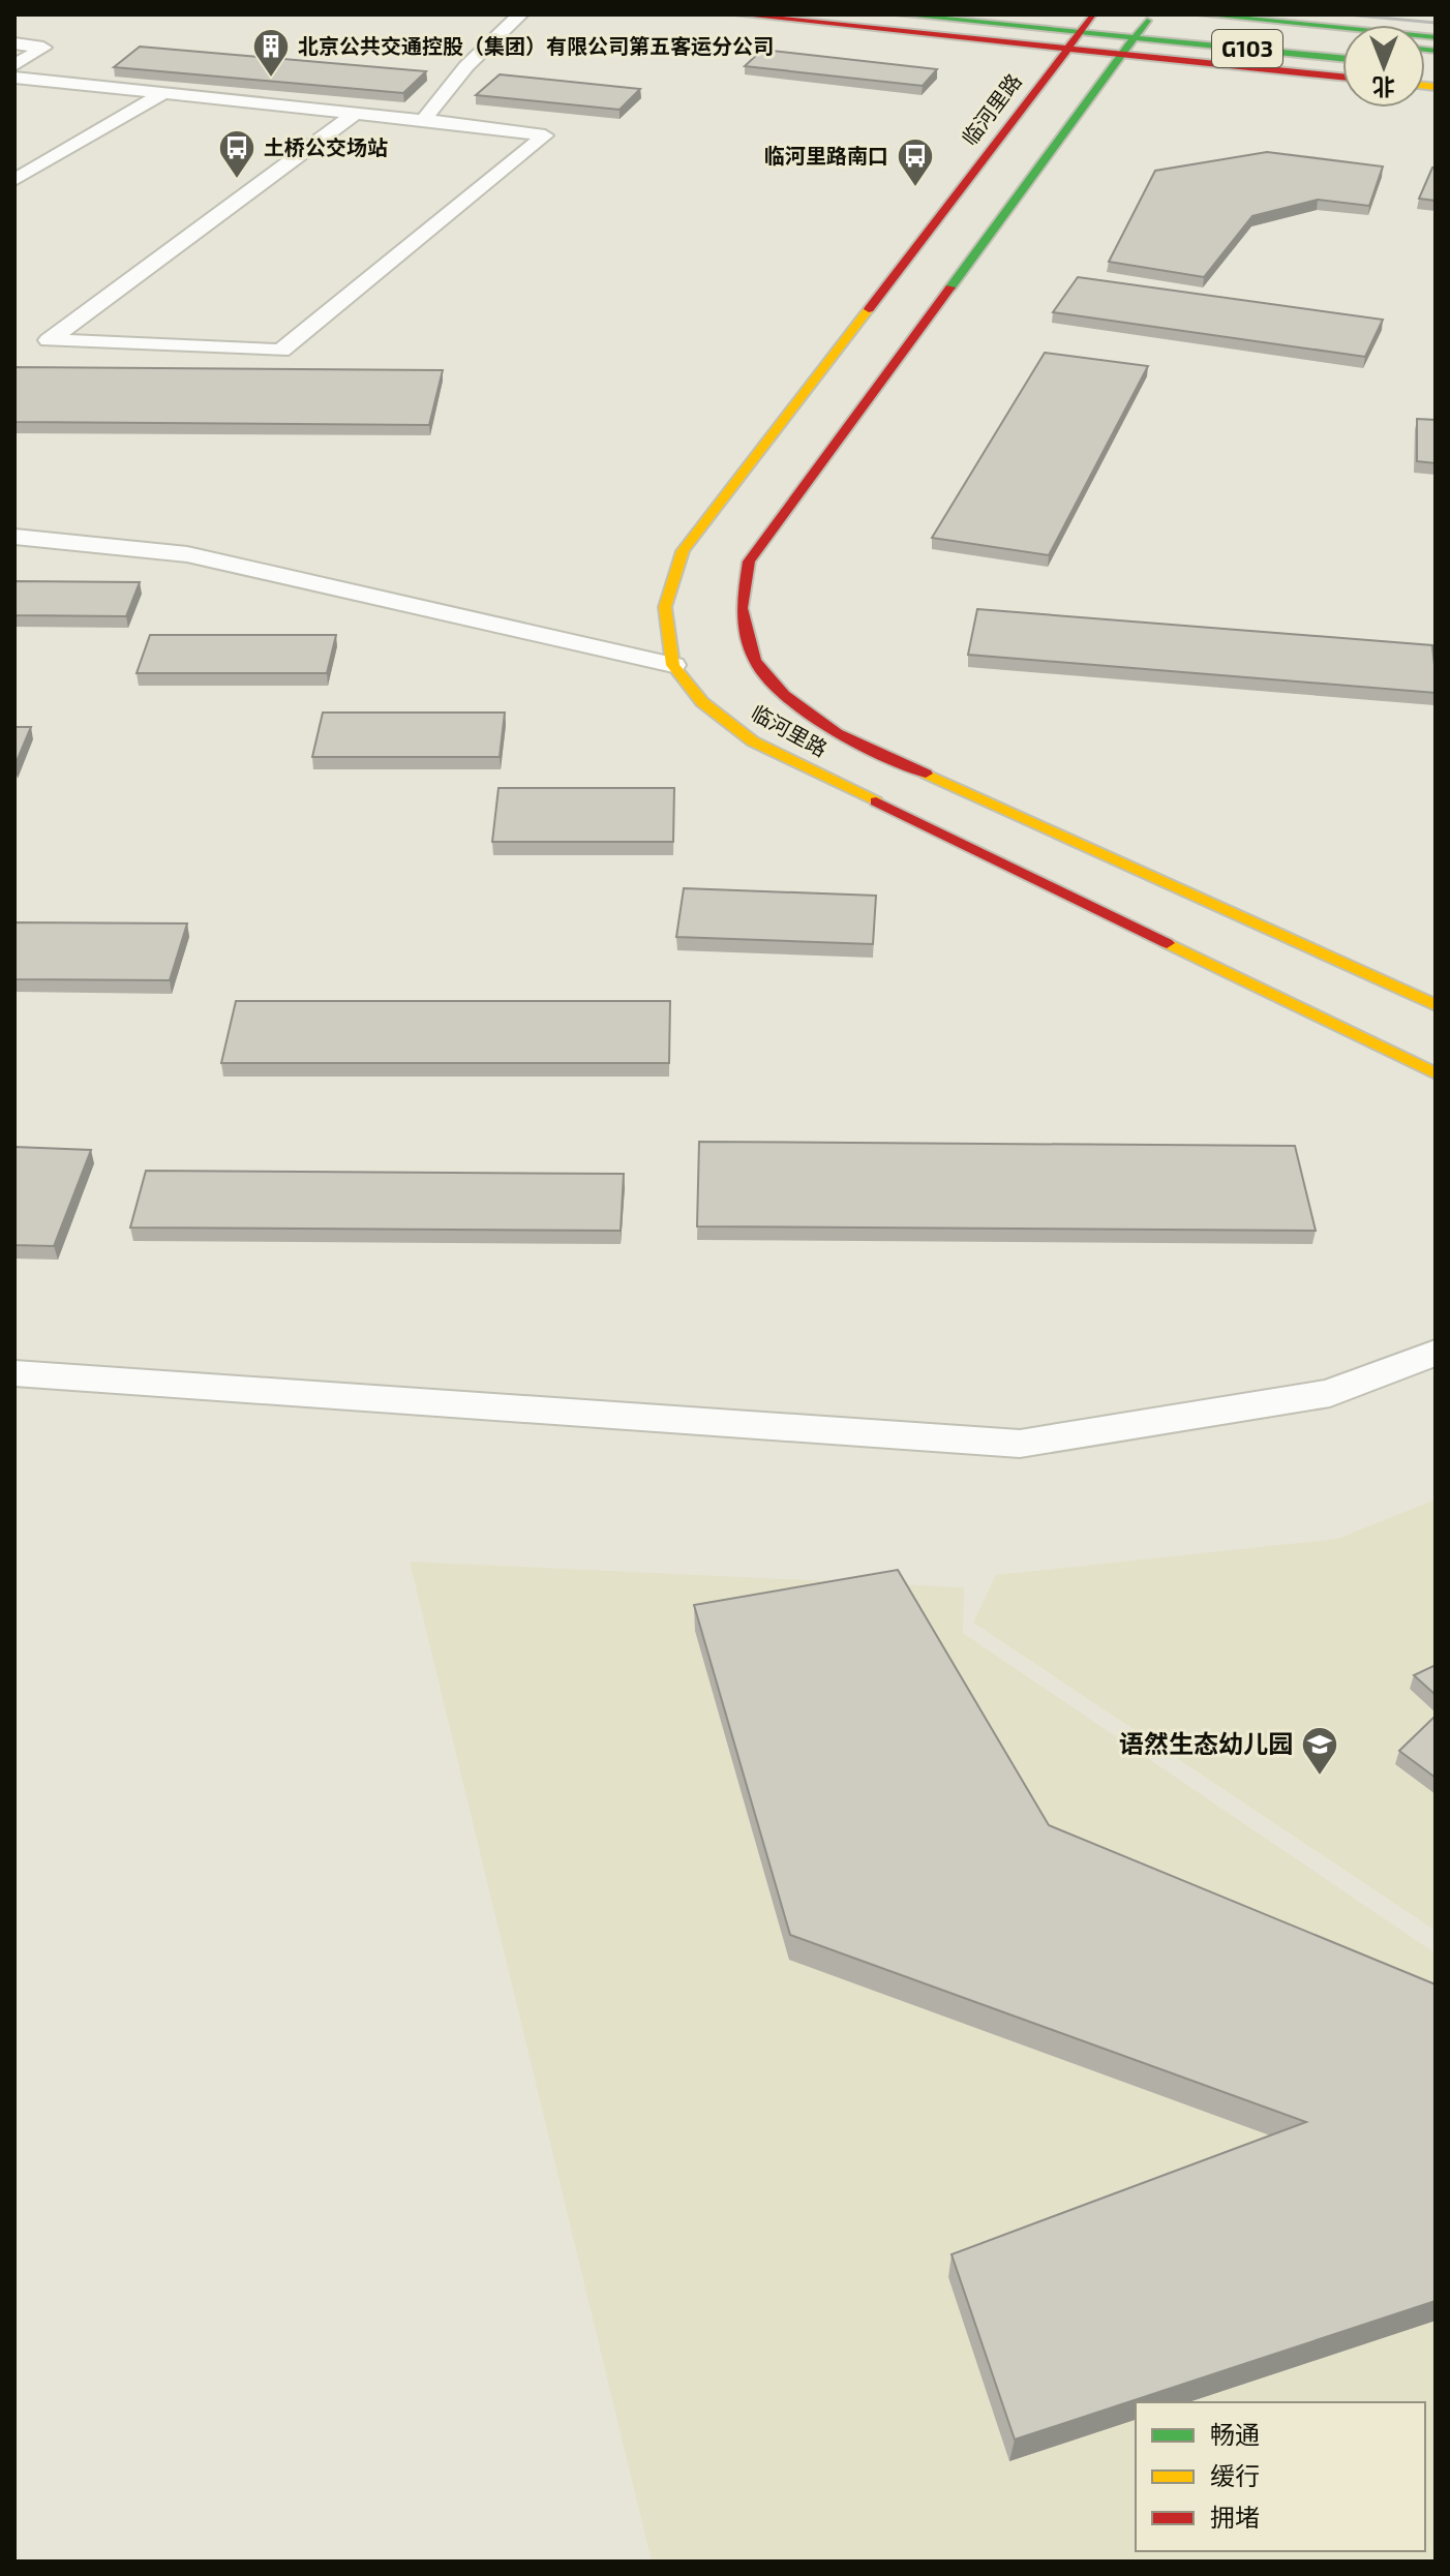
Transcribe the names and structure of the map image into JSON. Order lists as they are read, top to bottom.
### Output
{
  "streets": {
    "main road": ["G103", "临河里路"]
  },
  "crossings": [
    ["G103", "临河里路"]
  ],
  "places": {
    "building": ["北京公共交通控股（集团）有限公司第五客运分公司"],
    "bus stop": ["土桥公交场站", "临河里路南口"],
    "school or university": ["语然生态幼儿园"]
  },
  "legend": ["畅通", "缓行", "拥堵"],
  "north": "bottom"
}
